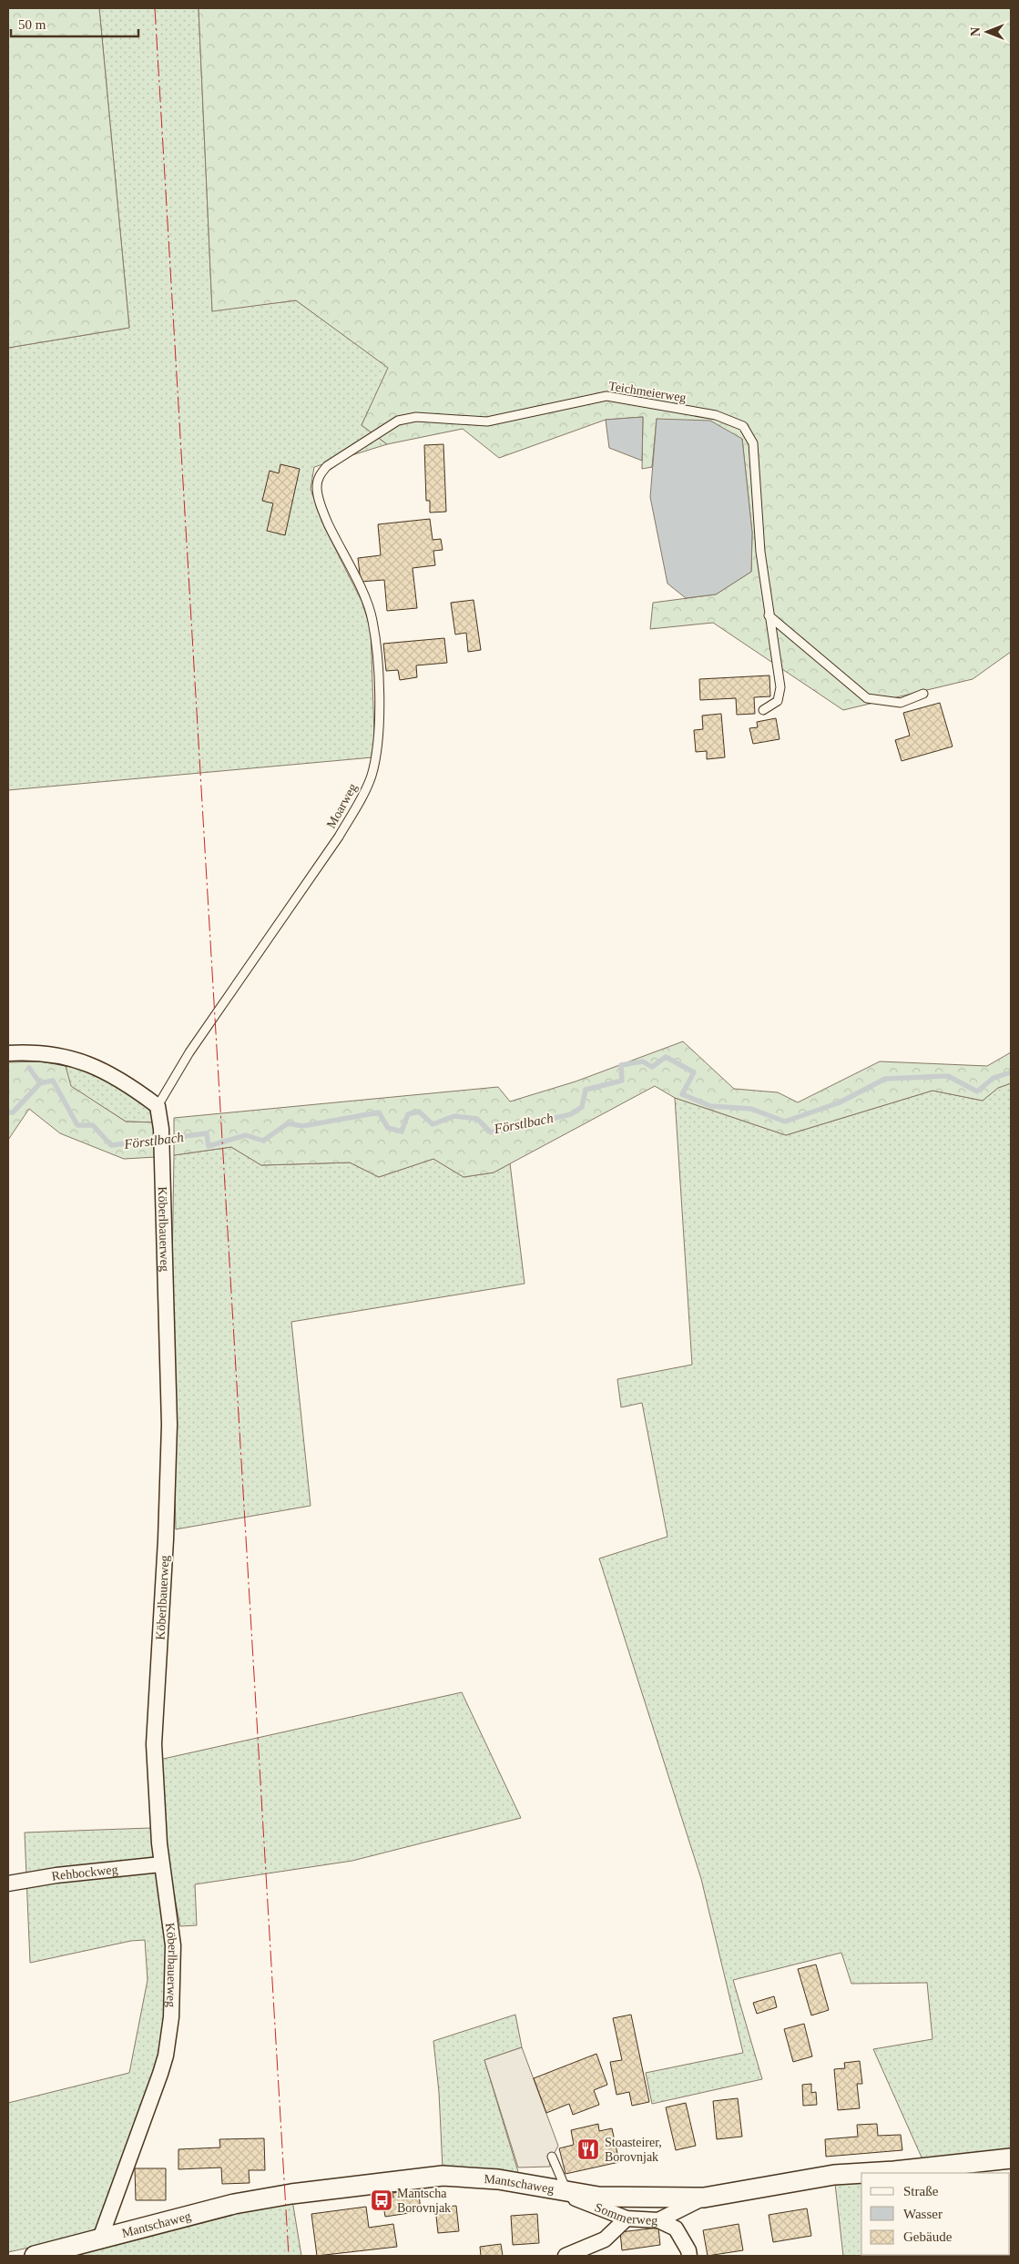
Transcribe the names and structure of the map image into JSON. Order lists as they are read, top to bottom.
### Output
{
  "streets": {
    "street": [
      "Köberlbauerweg",
      "Rehbockweg",
      "Mantschaweg",
      "Sommerweg"
    ],
    "lane": ["Teichmeierweg", "Moarweg"]
  },
  "crossings": [
    ["Teichmeierweg", "Moarweg"],
    ["Moarweg", "Köberlbauerweg"],
    ["Köberlbauerweg", "Rehbockweg"],
    ["Köberlbauerweg", "Mantschaweg"],
    ["Mantschaweg", "Sommerweg"]
  ],
  "water": ["Förstlbach"],
  "places": {
    "restaurant": ["Stoasteirer, Borovnjak"],
    "bus stop": ["Mantscha Borovnjak"]
  },
  "legend": ["Straße", "Wasser", "Gebäude"],
  "scale_bar": "50 m",
  "north": "left"
}
